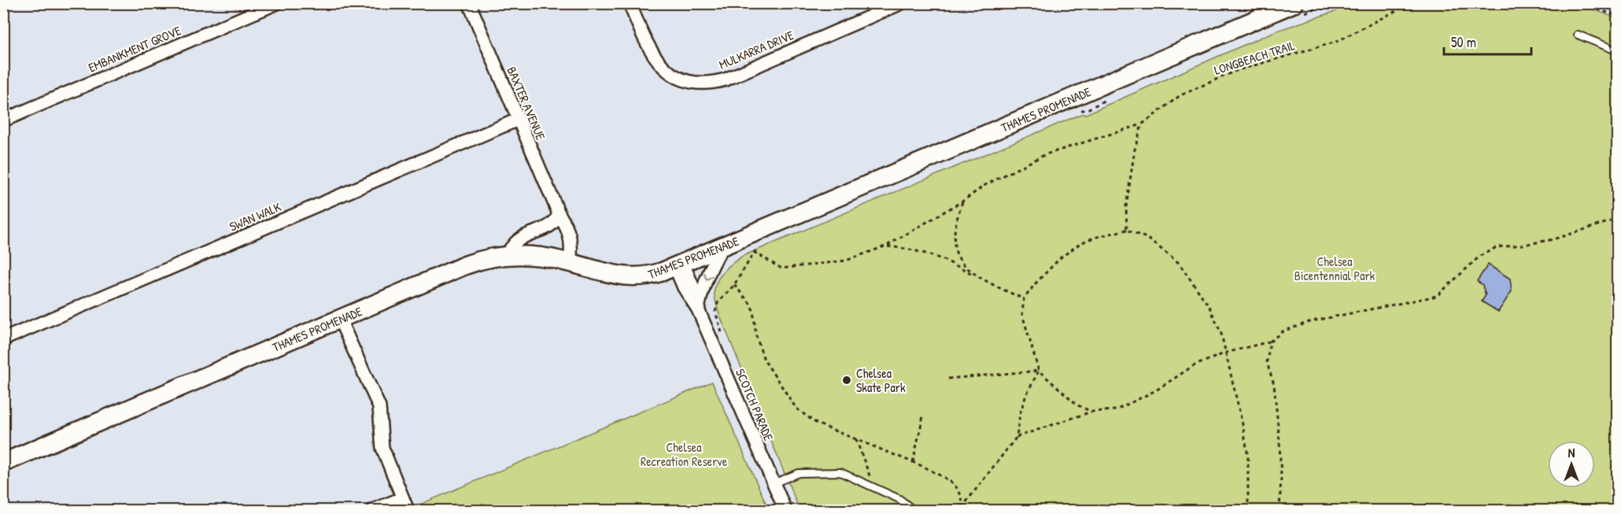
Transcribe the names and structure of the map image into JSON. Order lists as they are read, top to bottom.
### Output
{
  "streets": {
    "main road": ["THAMES PROMENADE"],
    "street": [
      "EMBANKMENT GROVE",
      "MULKARRA DRIVE",
      "BAXTER AVENUE",
      "SWAN WALK",
      "SCOTCH PARADE"
    ],
    "path": ["LONGBEACH TRAIL"]
  },
  "crossings": [
    ["BAXTER AVENUE", "THAMES PROMENADE"],
    ["BAXTER AVENUE", "SWAN WALK"],
    ["THAMES PROMENADE", "SCOTCH PARADE"]
  ],
  "parks": ["Chelsea Bicentennial Park", "Chelsea Recreation Reserve"],
  "places": ["Chelsea Skate Park"],
  "scale_bar": "50 m",
  "north": "top"
}
